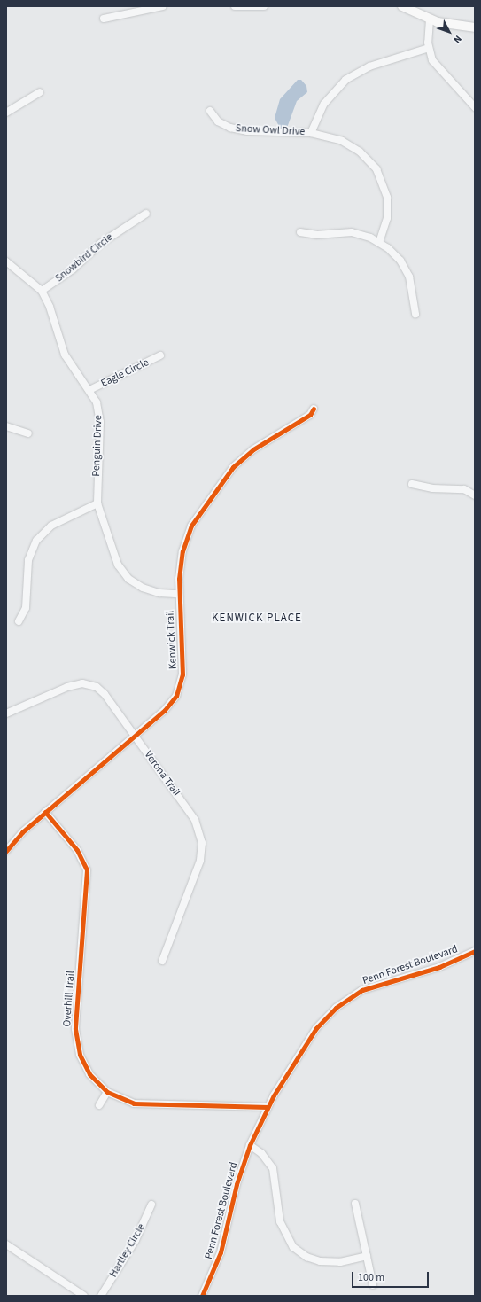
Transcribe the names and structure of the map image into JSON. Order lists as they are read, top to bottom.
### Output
{
  "streets": {
    "street": [
      "Snow Owl Drive",
      "Snowbird Circle",
      "Eagle Circle",
      "Penguin Drive",
      "Kenwick Trail",
      "Verona Trail",
      "Penn Forest Boulevard",
      "Overhill Trail",
      "Hartley Circle"
    ]
  },
  "crossings": [
    ["Snowbird Circle", "Penguin Drive"],
    ["Eagle Circle", "Penguin Drive"],
    ["Penguin Drive", "Kenwick Trail"],
    ["Kenwick Trail", "Verona Trail"],
    ["Kenwick Trail", "Overhill Trail"],
    ["Penn Forest Boulevard", "Overhill Trail"]
  ],
  "districts": ["KENWICK PLACE"],
  "scale_bar": "100 m",
  "north": "bottom right"
}
